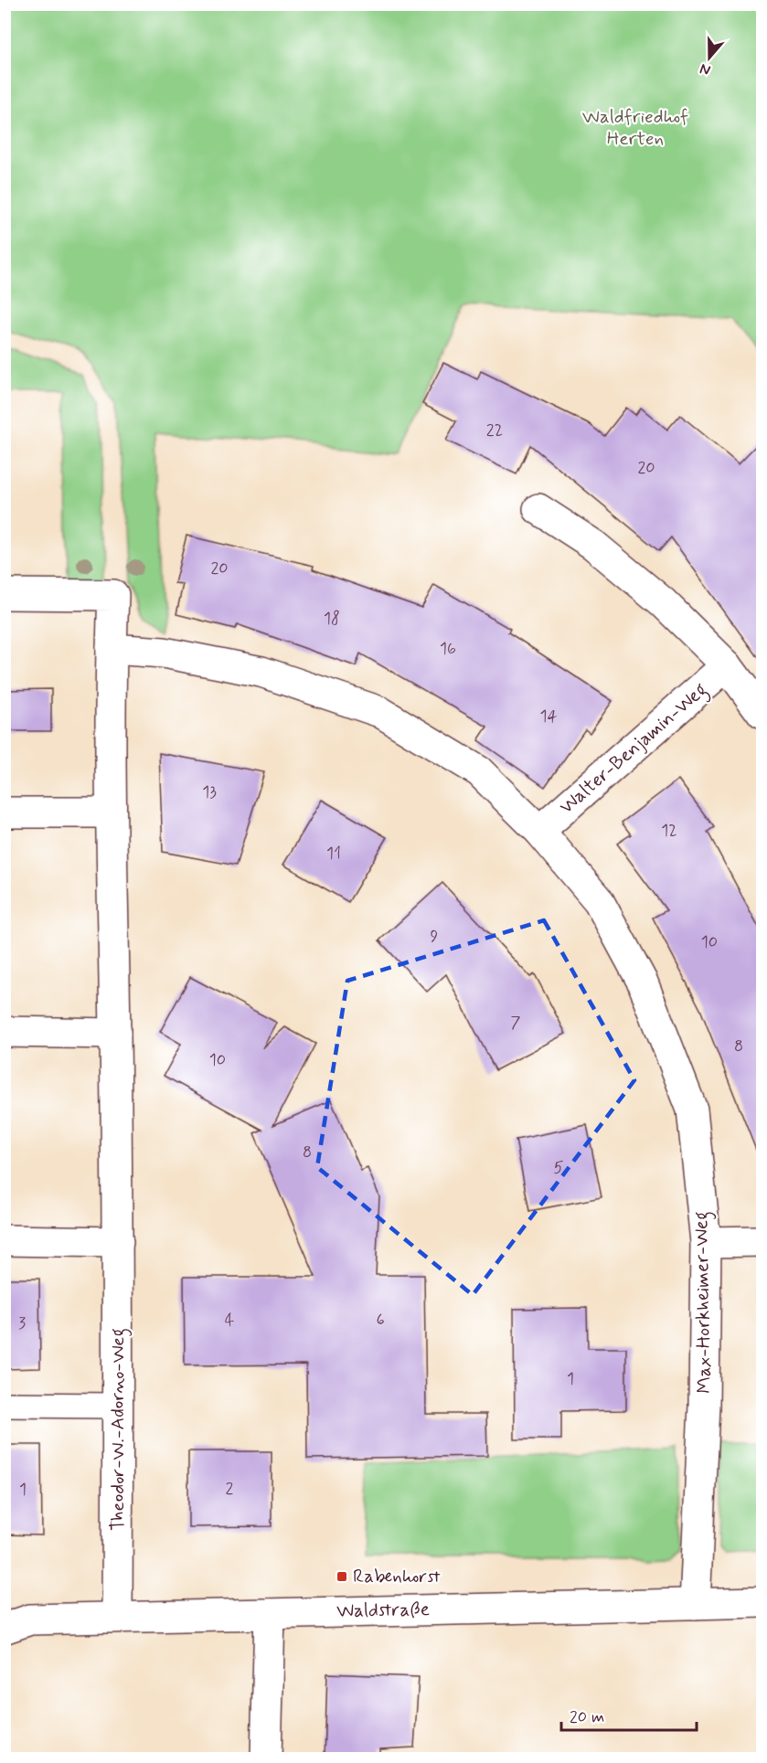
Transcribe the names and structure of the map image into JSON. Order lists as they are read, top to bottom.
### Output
{
  "streets": {
    "street": [
      "Walter-Benjamin-Weg",
      "Max-Horkheimer-Weg",
      "Theodor-W.-Adorno-Weg",
      "Waldstraße"
    ]
  },
  "crossings": [
    ["Walter-Benjamin-Weg", "Max-Horkheimer-Weg"],
    ["Max-Horkheimer-Weg", "Theodor-W.-Adorno-Weg"],
    ["Max-Horkheimer-Weg", "Waldstraße"],
    ["Theodor-W.-Adorno-Weg", "Waldstraße"]
  ],
  "parks": ["Waldfriedhof Herten"],
  "places": {
    "transit": ["Rabenhorst"]
  },
  "house_numbers": [
    "22",
    "20",
    "20",
    "18",
    "16",
    "14",
    "13",
    "12",
    "11",
    "9",
    "10",
    "7",
    "8",
    "10",
    "8",
    "5",
    "6",
    "4",
    "3",
    "1",
    "2",
    "1"
  ],
  "scale_bar": "20 m",
  "north": "bottom"
}
